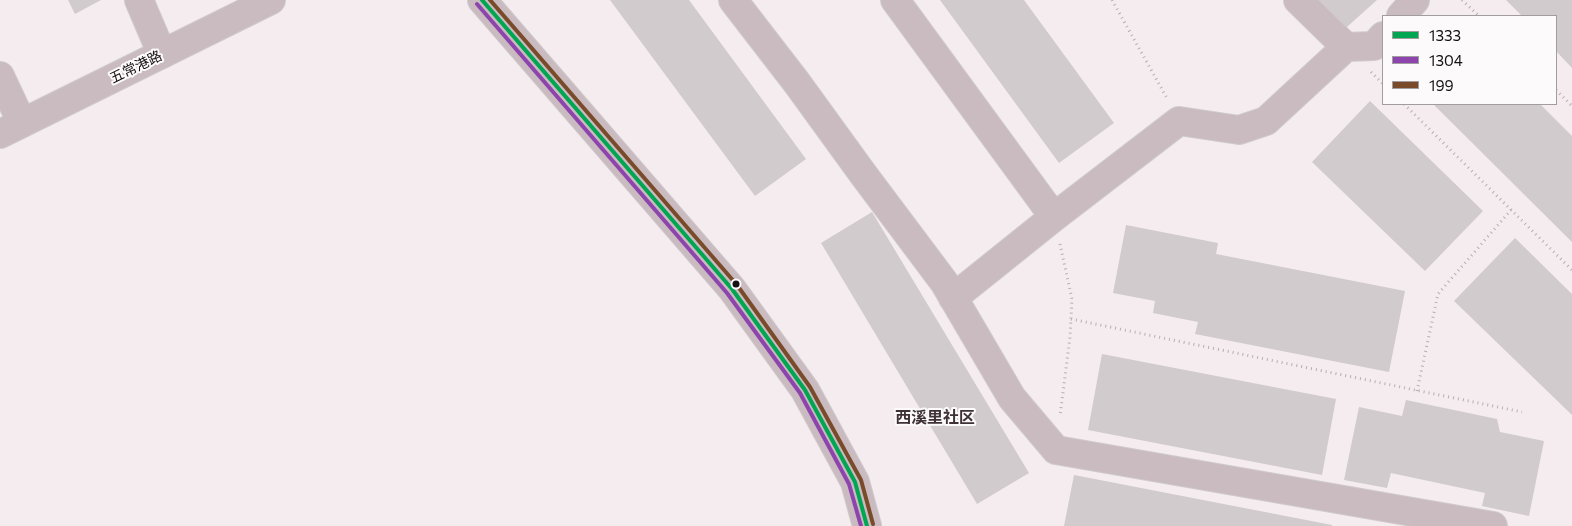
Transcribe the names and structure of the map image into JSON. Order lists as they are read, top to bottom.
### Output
{
  "streets": {
    "street": ["五常港路"]
  },
  "districts": ["西溪里社区"],
  "lines": ["transit line 1333", "transit line 199", "transit line 1304"],
  "legend": ["1333", "1304", "199"]
}
